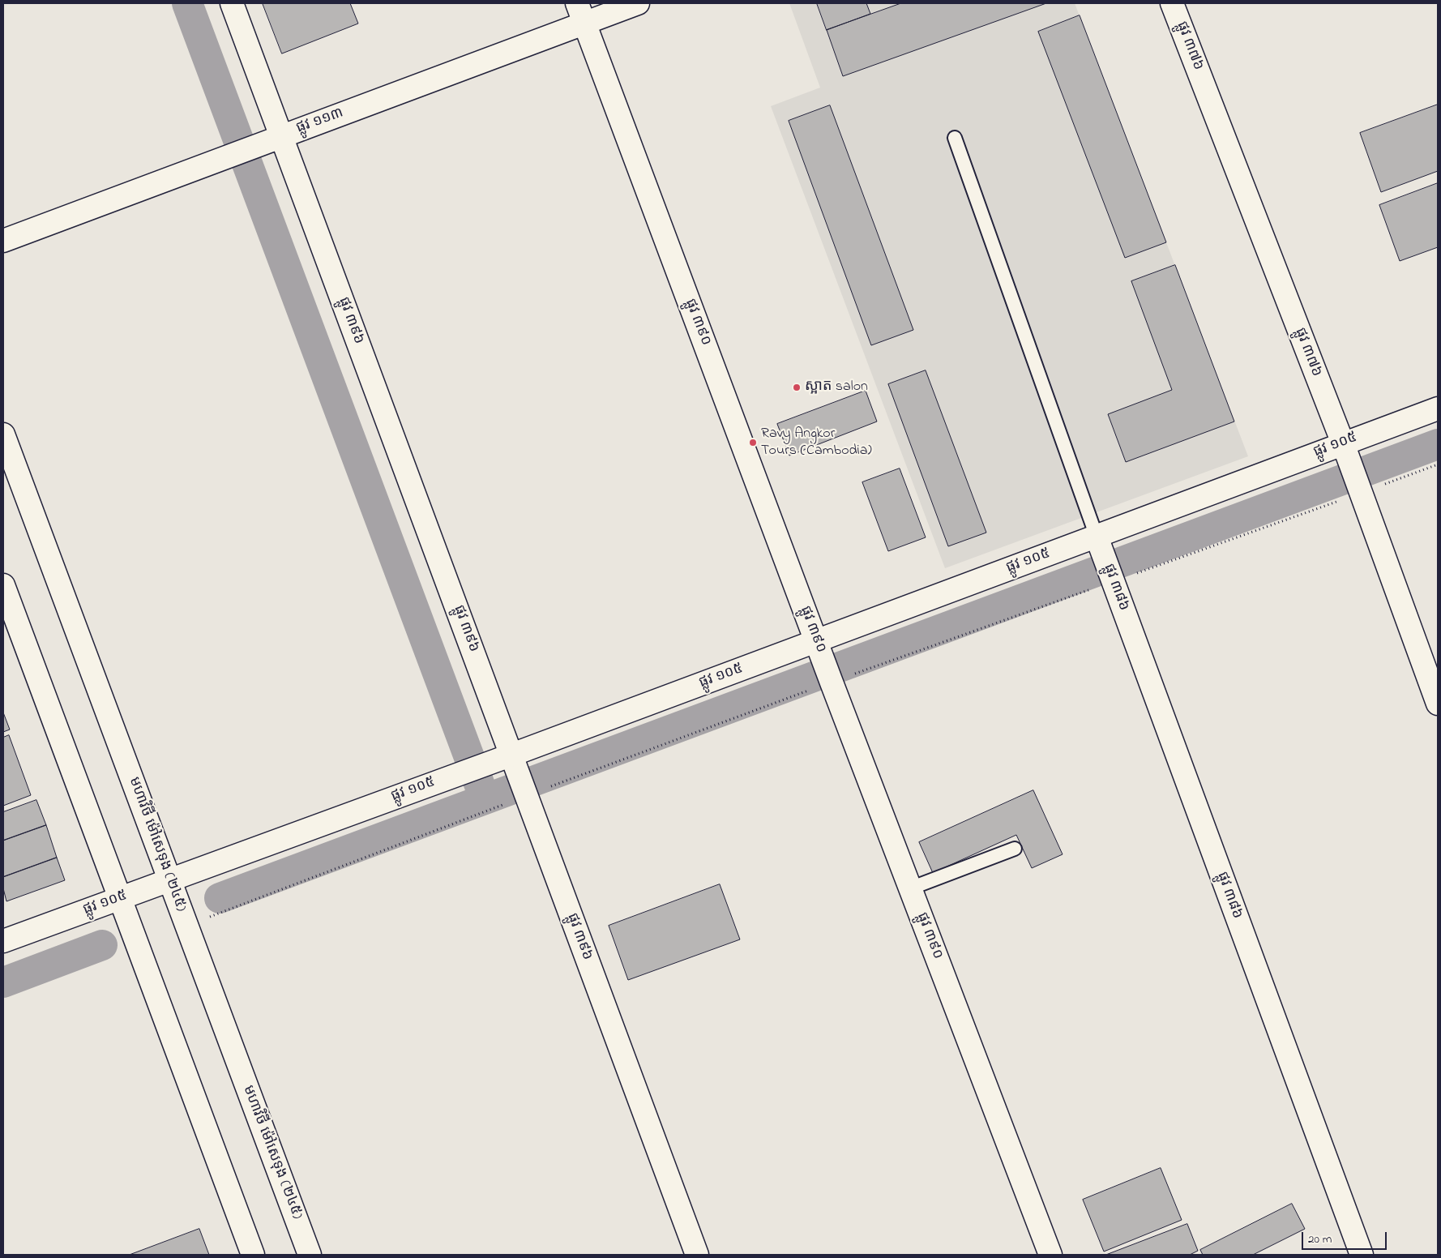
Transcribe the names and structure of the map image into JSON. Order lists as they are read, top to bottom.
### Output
{
  "streets": {
    "street": [
      "ផ្លូវ ៣៧៦",
      "ផ្លូវ ១១៣",
      "ផ្លូវ ៣៩៦",
      "ផ្លូវ ៣៩០",
      "ផ្លូវ ១០៥",
      "ផ្លូវ ៣៨៦",
      "មហាវិថី ម៉ៅសេទុង (២៤៥)"
    ]
  },
  "crossings": [
    ["ផ្លូវ ៣៧៦", "ផ្លូវ ១០៥"],
    ["ផ្លូវ ១១៣", "ផ្លូវ ៣៩៦"],
    ["ផ្លូវ ១១៣", "ផ្លូវ ៣៩០"],
    ["ផ្លូវ ៣៩៦", "ផ្លូវ ១០៥"],
    ["ផ្លូវ ៣៩០", "ផ្លូវ ១០៥"],
    ["ផ្លូវ ១០៥", "ផ្លូវ ៣៨៦"],
    ["ផ្លូវ ១០៥", "មហាវិថី ម៉ៅសេទុង (២៤៥)"]
  ],
  "places": ["ស្អាត salon", "Ravy Angkor Tours (Cambodia)"],
  "scale_bar": "20 m"
}
